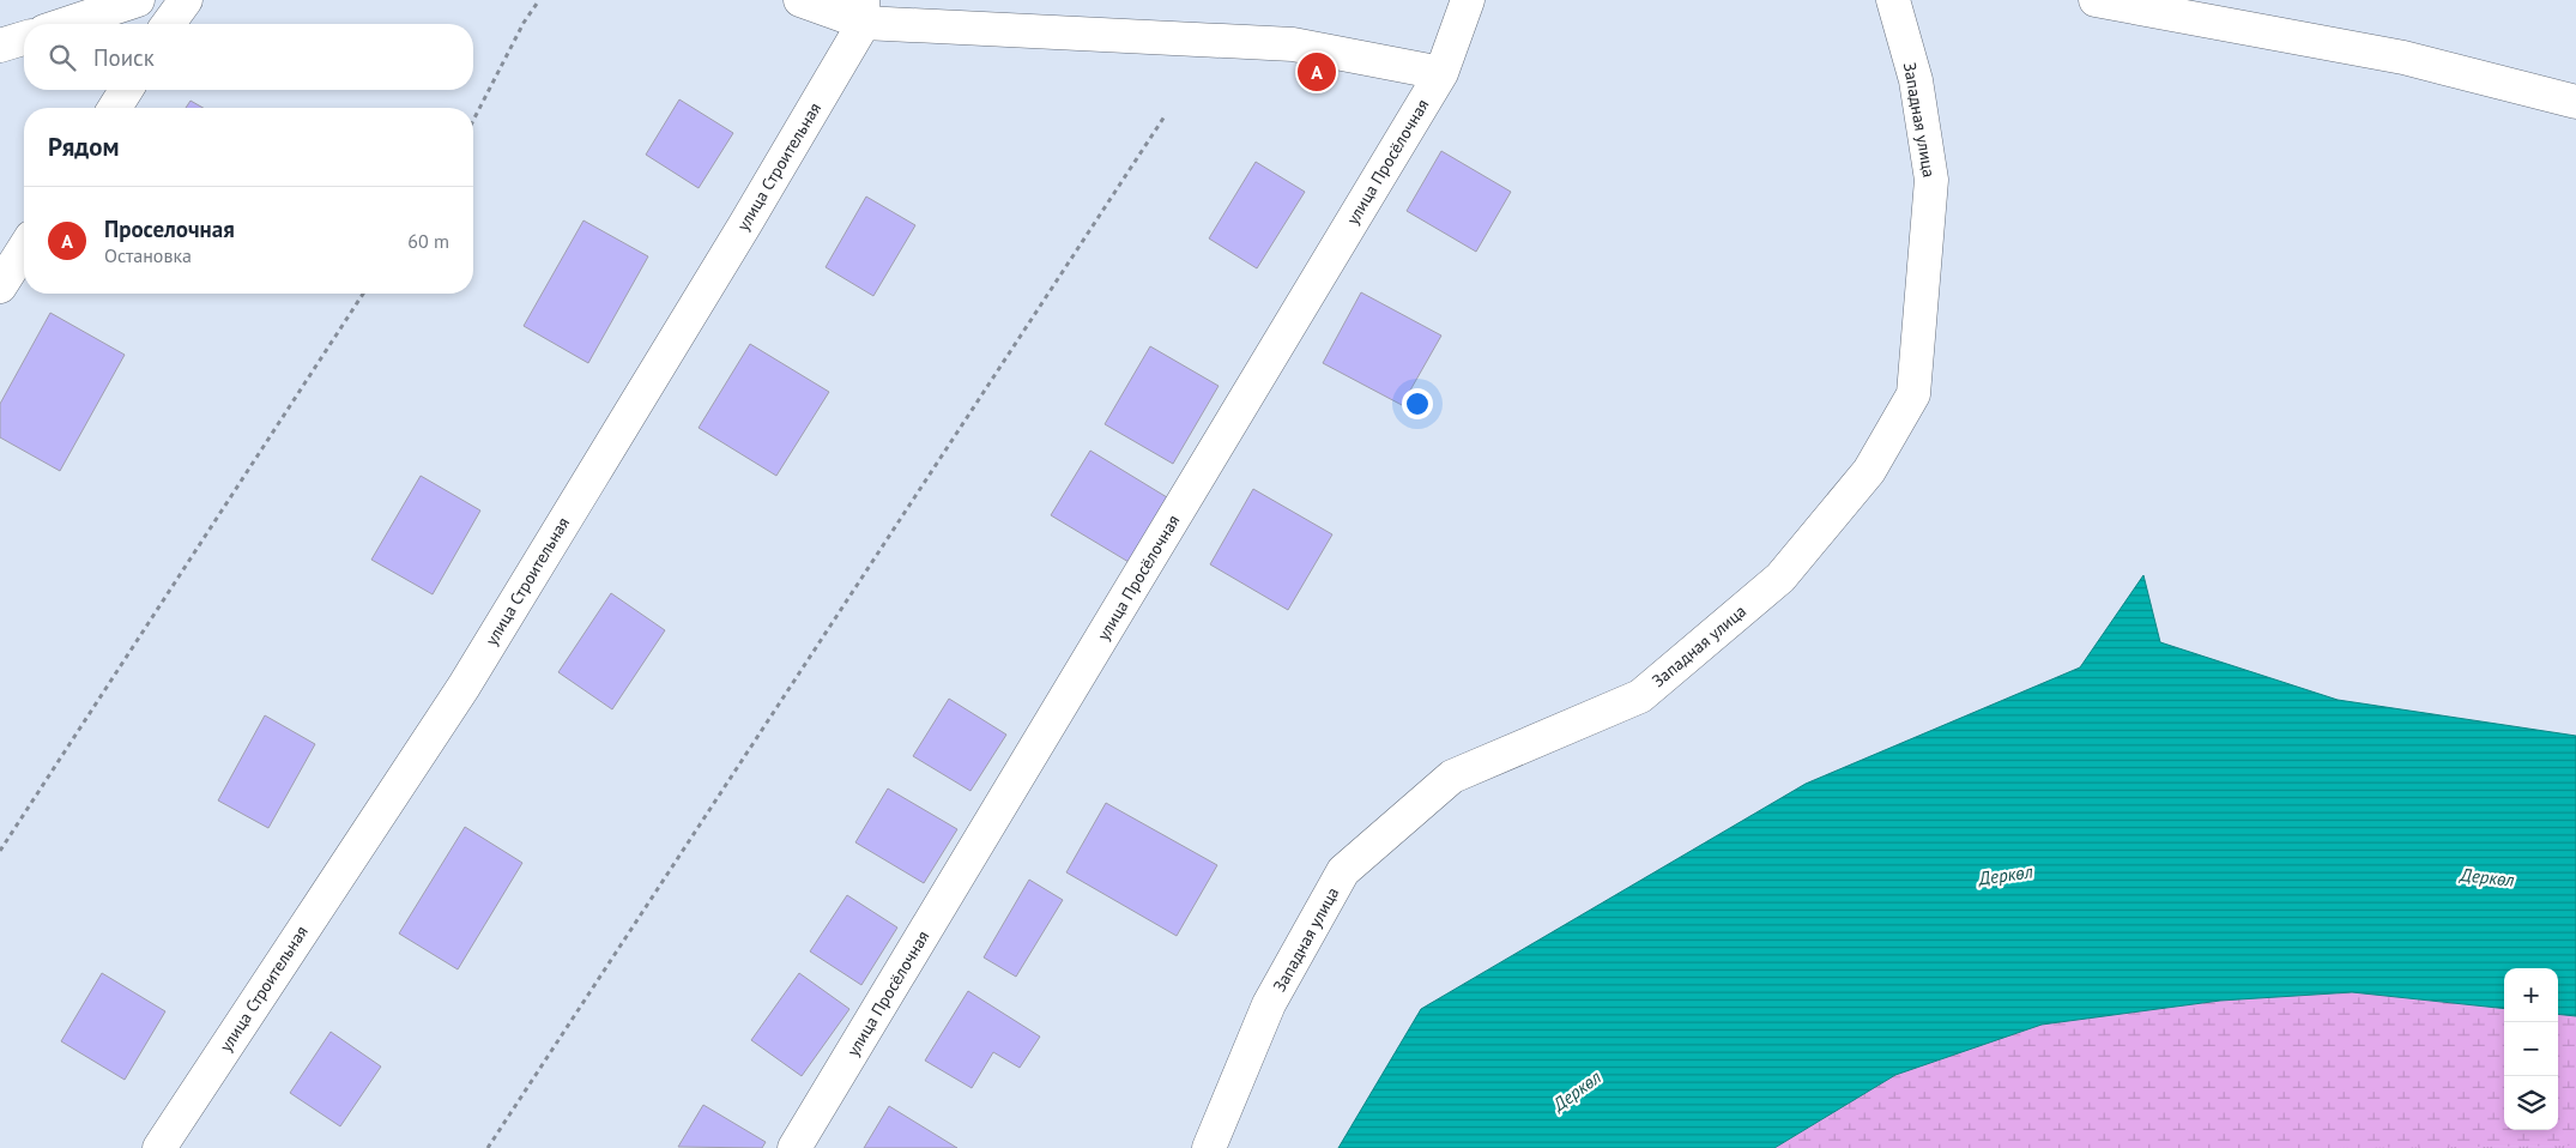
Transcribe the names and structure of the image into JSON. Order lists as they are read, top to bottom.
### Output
{
  "streets": {
    "street": ["Западная улица", "улица Просёлочная", "улица Строительная"]
  },
  "water": ["Деркөл"],
  "page": {
    "search": "Поиск",
    "pins": "A",
    "heading": "Рядом",
    "list": [
      {
        "mark": "A",
        "name": "Проселочная",
        "note": "Остановка",
        "value": "60 m"
      }
    ],
    "map_buttons": ["+", "−"]
  }
}
